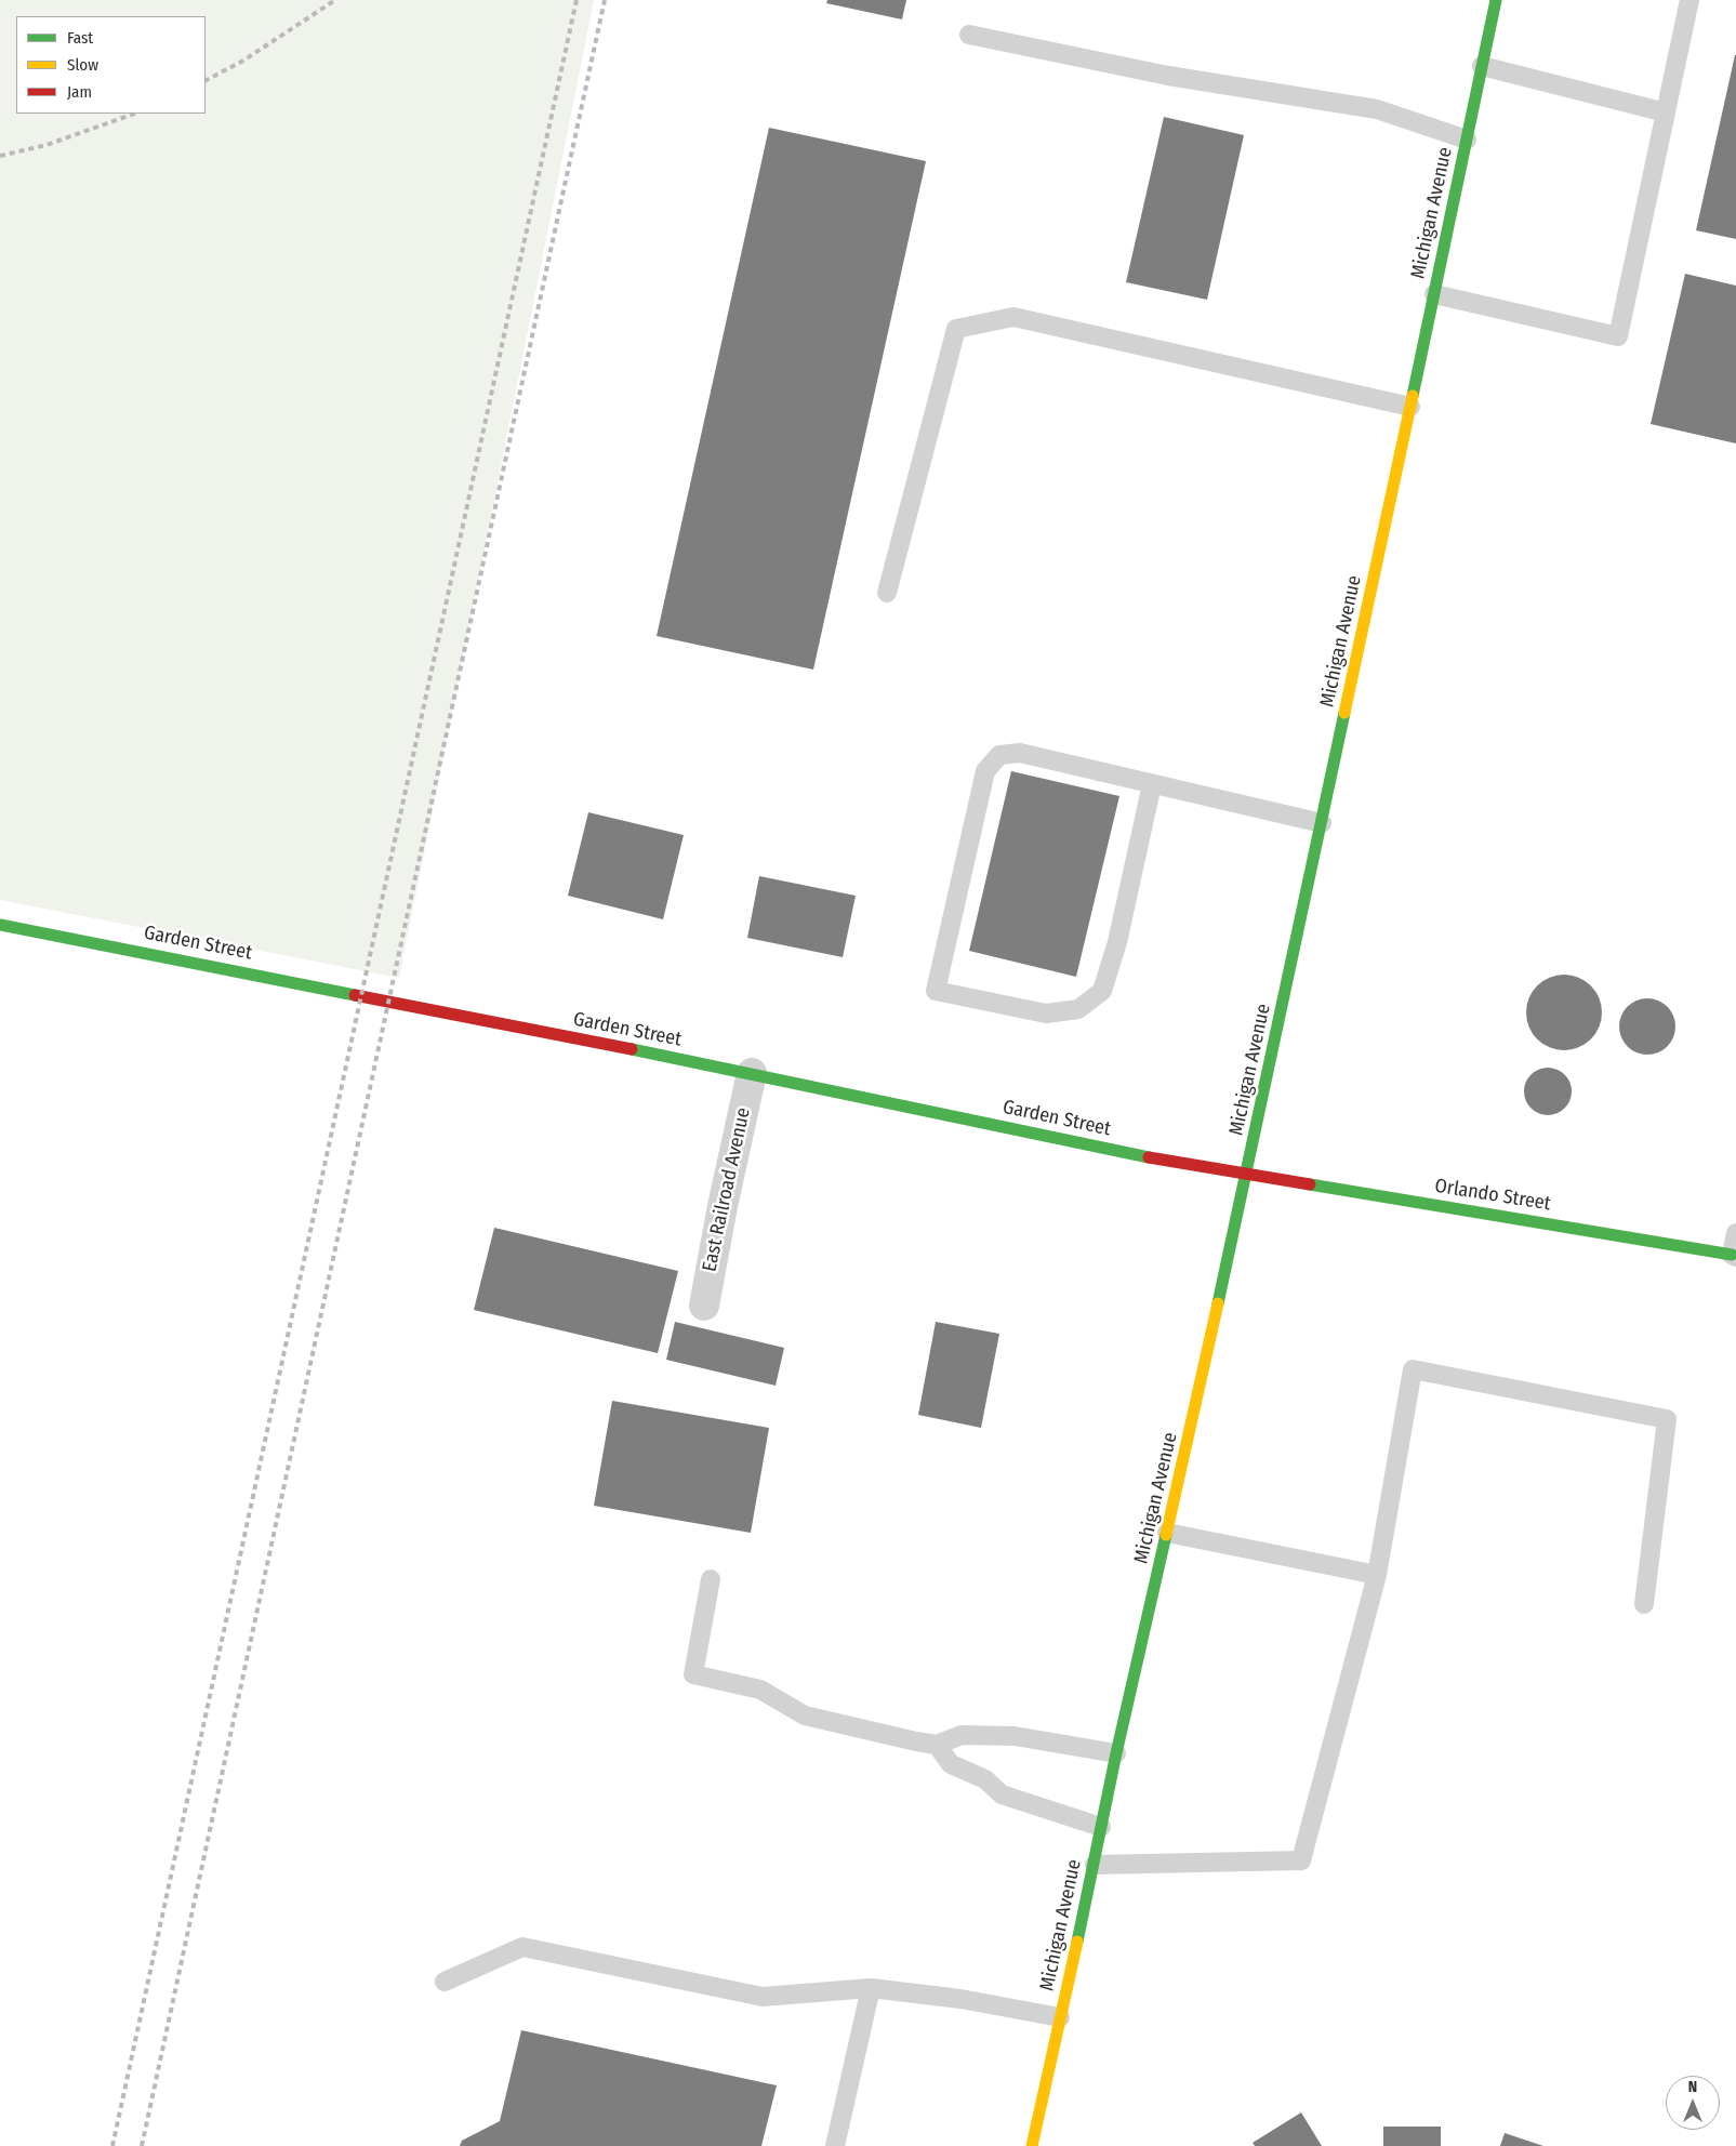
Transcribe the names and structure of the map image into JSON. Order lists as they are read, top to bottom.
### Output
{
  "streets": {
    "main road": ["Michigan Avenue", "Garden Street", "Orlando Street"],
    "street": ["East Railroad Avenue"]
  },
  "crossings": [
    ["Michigan Avenue", "Garden Street"],
    ["Michigan Avenue", "Orlando Street"],
    ["Garden Street", "East Railroad Avenue"],
    ["Garden Street", "Orlando Street"]
  ],
  "legend": ["Fast", "Slow", "Jam"],
  "north": "top"
}
